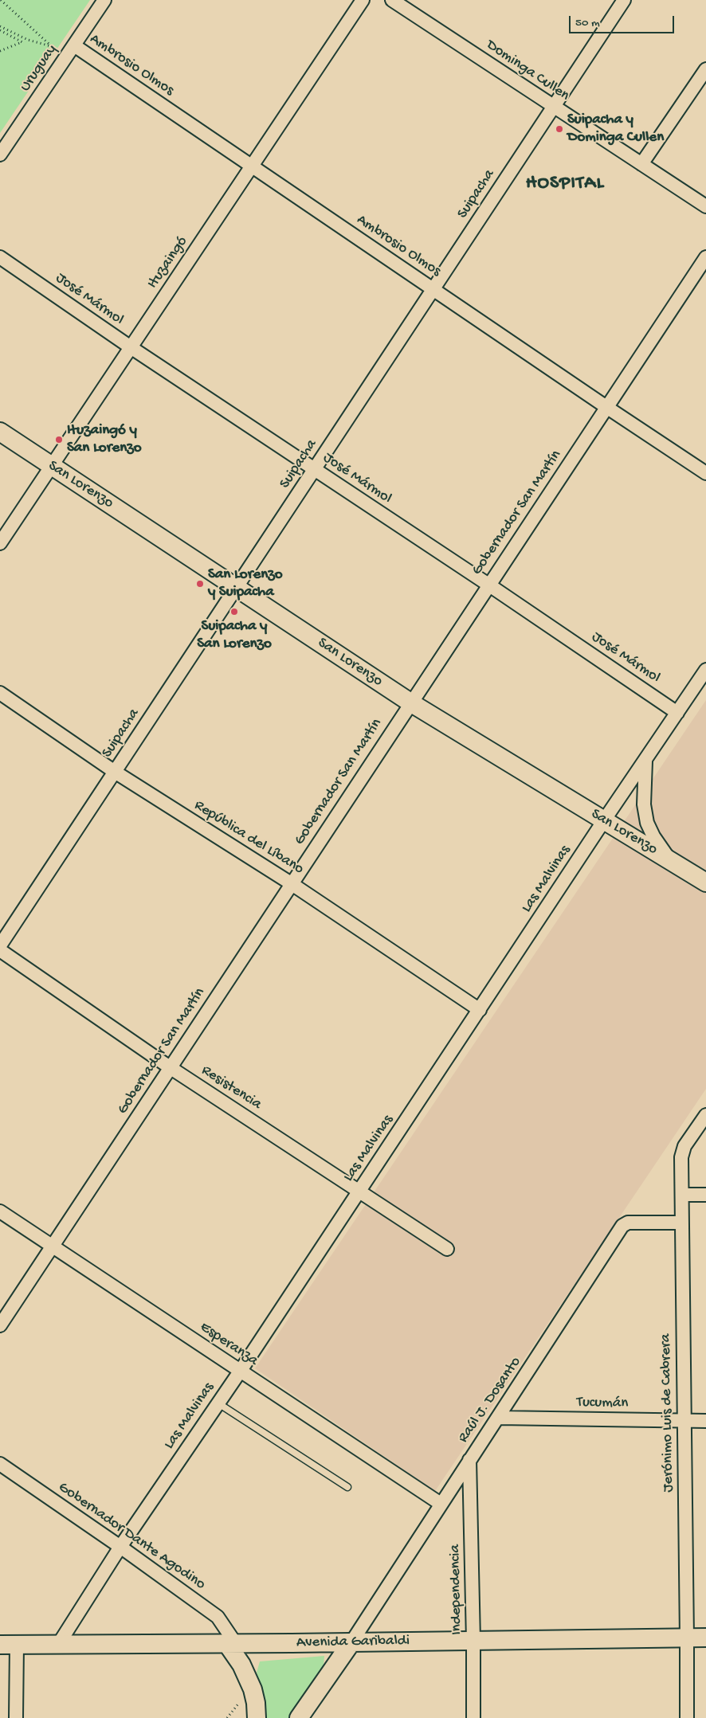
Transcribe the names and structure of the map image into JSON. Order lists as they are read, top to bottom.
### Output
{
  "streets": {
    "main road": ["San Lorenzo", "Avenida Garibaldi"],
    "street": [
      "Ambrosio Olmos",
      "Uruguay",
      "Dominga Cullen",
      "Suipacha",
      "Ituzaingó",
      "José Mármol",
      "Gobernador San Martín",
      "República del Líbano",
      "Las Malvinas",
      "Resistencia",
      "Esperanza",
      "Raúl J. Dosanto",
      "Tucumán",
      "Jerónimo Luis de Cabrera",
      "Gobernador Dante Agodino",
      "Independencia"
    ]
  },
  "crossings": [
    ["Ambrosio Olmos", "Uruguay"],
    ["Ambrosio Olmos", "Suipacha"],
    ["Ambrosio Olmos", "Ituzaingó"],
    ["Ambrosio Olmos", "Gobernador San Martín"],
    ["Dominga Cullen", "Suipacha"],
    ["Suipacha", "José Mármol"],
    ["Suipacha", "San Lorenzo"],
    ["Suipacha", "República del Líbano"],
    ["Ituzaingó", "José Mármol"],
    ["Ituzaingó", "San Lorenzo"],
    ["José Mármol", "Gobernador San Martín"],
    ["José Mármol", "Las Malvinas"],
    ["San Lorenzo", "Gobernador San Martín"],
    ["San Lorenzo", "Las Malvinas"],
    ["Gobernador San Martín", "República del Líbano"],
    ["Gobernador San Martín", "Resistencia"],
    ["Gobernador San Martín", "Esperanza"],
    ["República del Líbano", "Las Malvinas"],
    ["Las Malvinas", "Resistencia"],
    ["Las Malvinas", "Esperanza"],
    ["Las Malvinas", "Gobernador Dante Agodino"],
    ["Las Malvinas", "Avenida Garibaldi"],
    ["Esperanza", "Raúl J. Dosanto"],
    ["Raúl J. Dosanto", "Tucumán"],
    ["Raúl J. Dosanto", "Jerónimo Luis de Cabrera"],
    ["Raúl J. Dosanto", "Independencia"],
    ["Raúl J. Dosanto", "Avenida Garibaldi"],
    ["Tucumán", "Jerónimo Luis de Cabrera"],
    ["Jerónimo Luis de Cabrera", "Avenida Garibaldi"],
    ["Gobernador Dante Agodino", "Avenida Garibaldi"],
    ["Independencia", "Avenida Garibaldi"]
  ],
  "districts": ["HOSPITAL"],
  "places": [
    "Suipacha y Dominga Cullen",
    "Ituzaingó y San Lorenzo",
    "San Lorenzo y Suipacha",
    "Suipacha y San Lorenzo"
  ],
  "scale_bar": "50 m"
}
